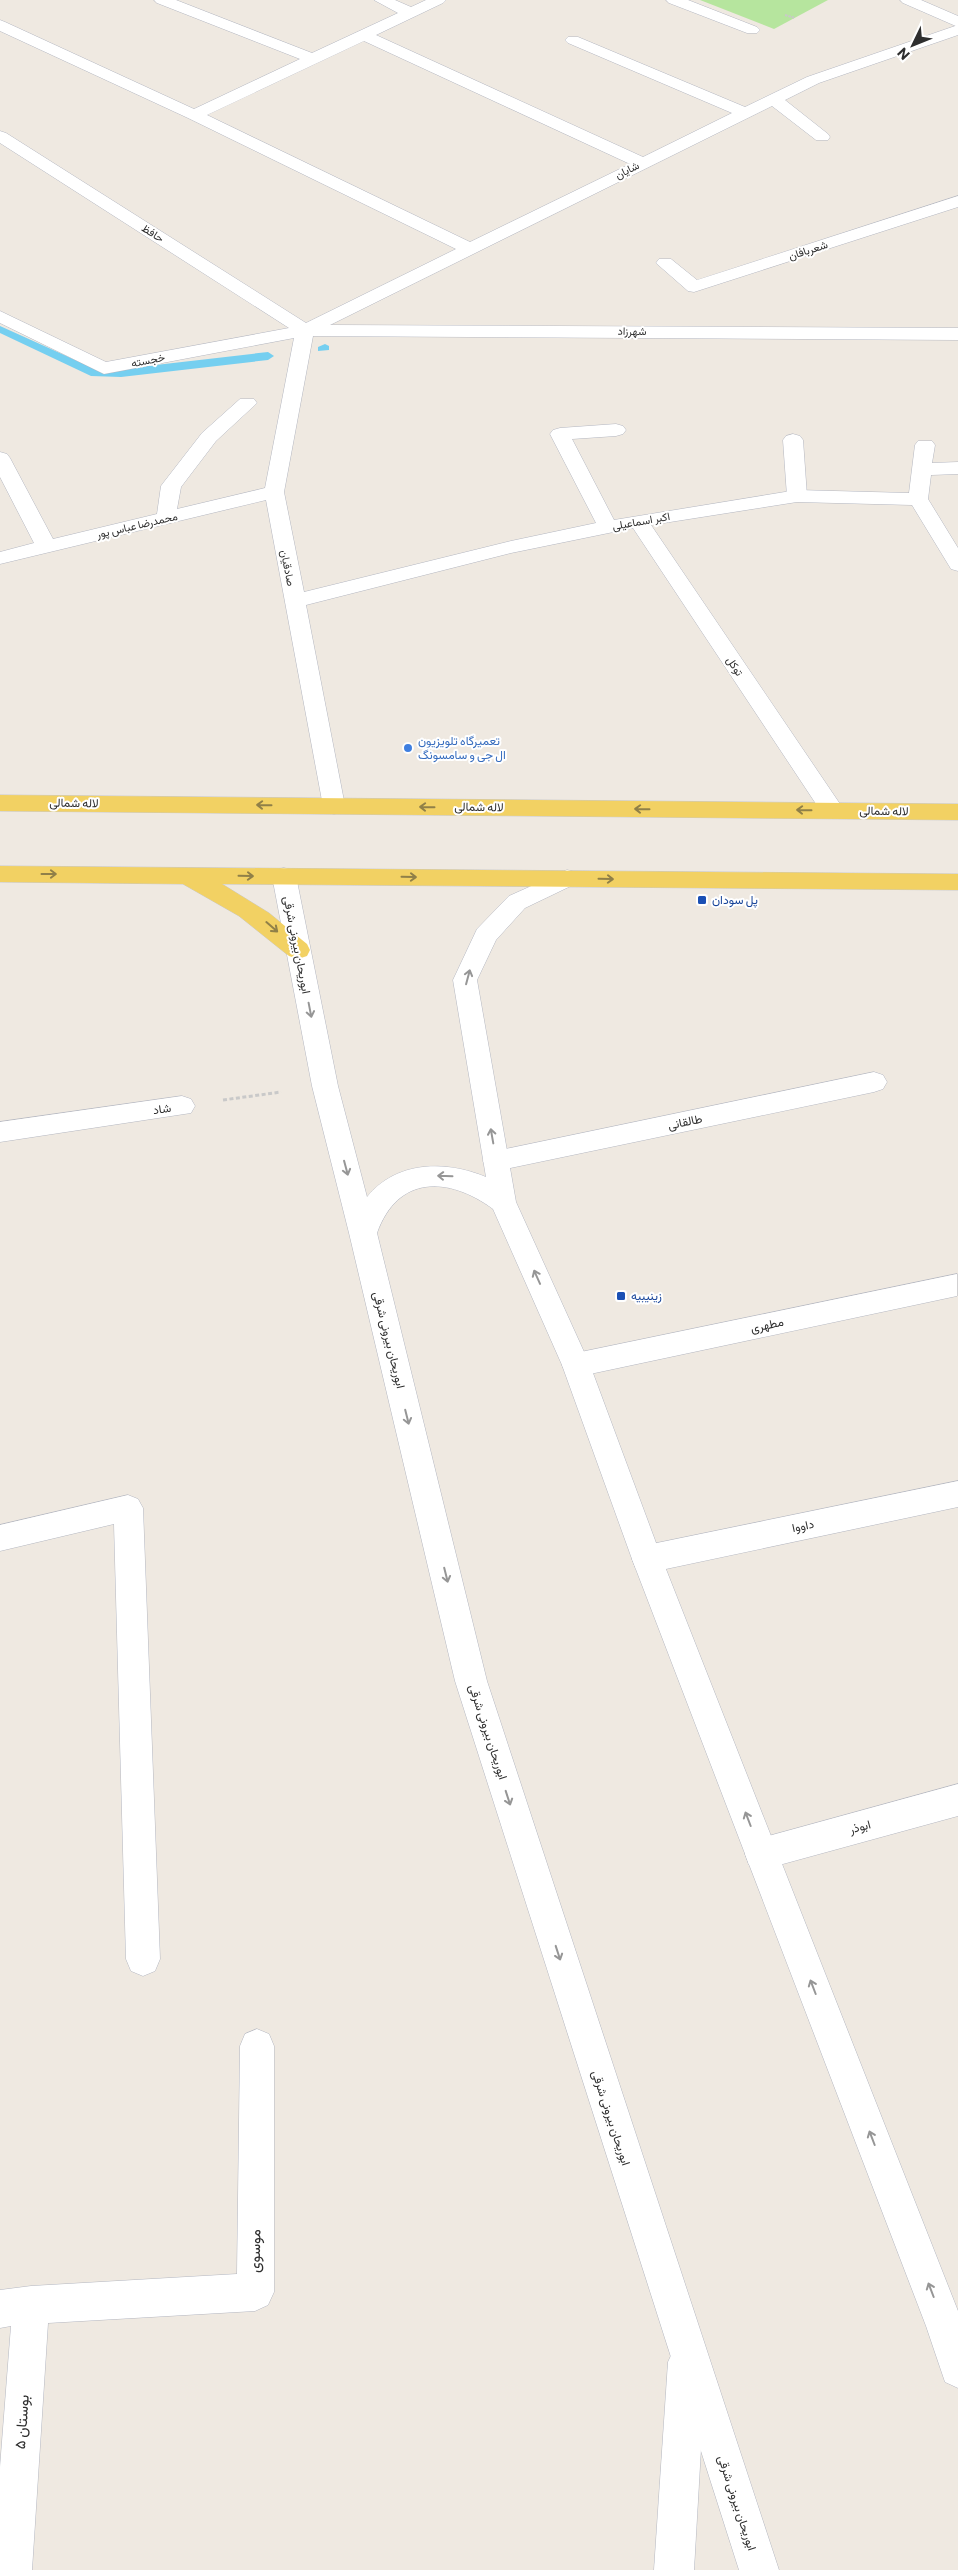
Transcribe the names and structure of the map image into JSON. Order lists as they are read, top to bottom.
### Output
{
  "streets": {
    "main road": ["لاله شمالی"],
    "street": [
      "شایان",
      "حافظ",
      "شعربافان",
      "شهرزاد",
      "خجسته",
      "اکبر اسماعیلی",
      "محمدرضا عباس پور",
      "صادقیان",
      "توکل",
      "ابوریحان بیرونی شرقی",
      "شاد",
      "طالقانی",
      "مطهری",
      "داووا",
      "ابوذر",
      "موسوی",
      "بوستان ۵"
    ]
  },
  "crossings": [
    ["شایان", "حافظ"],
    ["شایان", "شهرزاد"],
    ["شایان", "خجسته"],
    ["شایان", "صادقیان"],
    ["حافظ", "شهرزاد"],
    ["حافظ", "خجسته"],
    ["حافظ", "صادقیان"],
    ["شهرزاد", "خجسته"],
    ["شهرزاد", "صادقیان"],
    ["خجسته", "صادقیان"],
    ["اکبر اسماعیلی", "صادقیان"],
    ["اکبر اسماعیلی", "توکل"],
    ["محمدرضا عباس پور", "صادقیان"],
    ["صادقیان", "لاله شمالی"],
    ["توکل", "لاله شمالی"],
    ["ابوریحان بیرونی شرقی", "شاد"],
    ["موسوی", "بوستان ۵"]
  ],
  "places": {
    "other": ["تعمیرگاه تلویزیون ال جی و سامسونگ"],
    "transit": ["پل سودان", "زینیبیه"]
  },
  "north": "bottom left"
}
